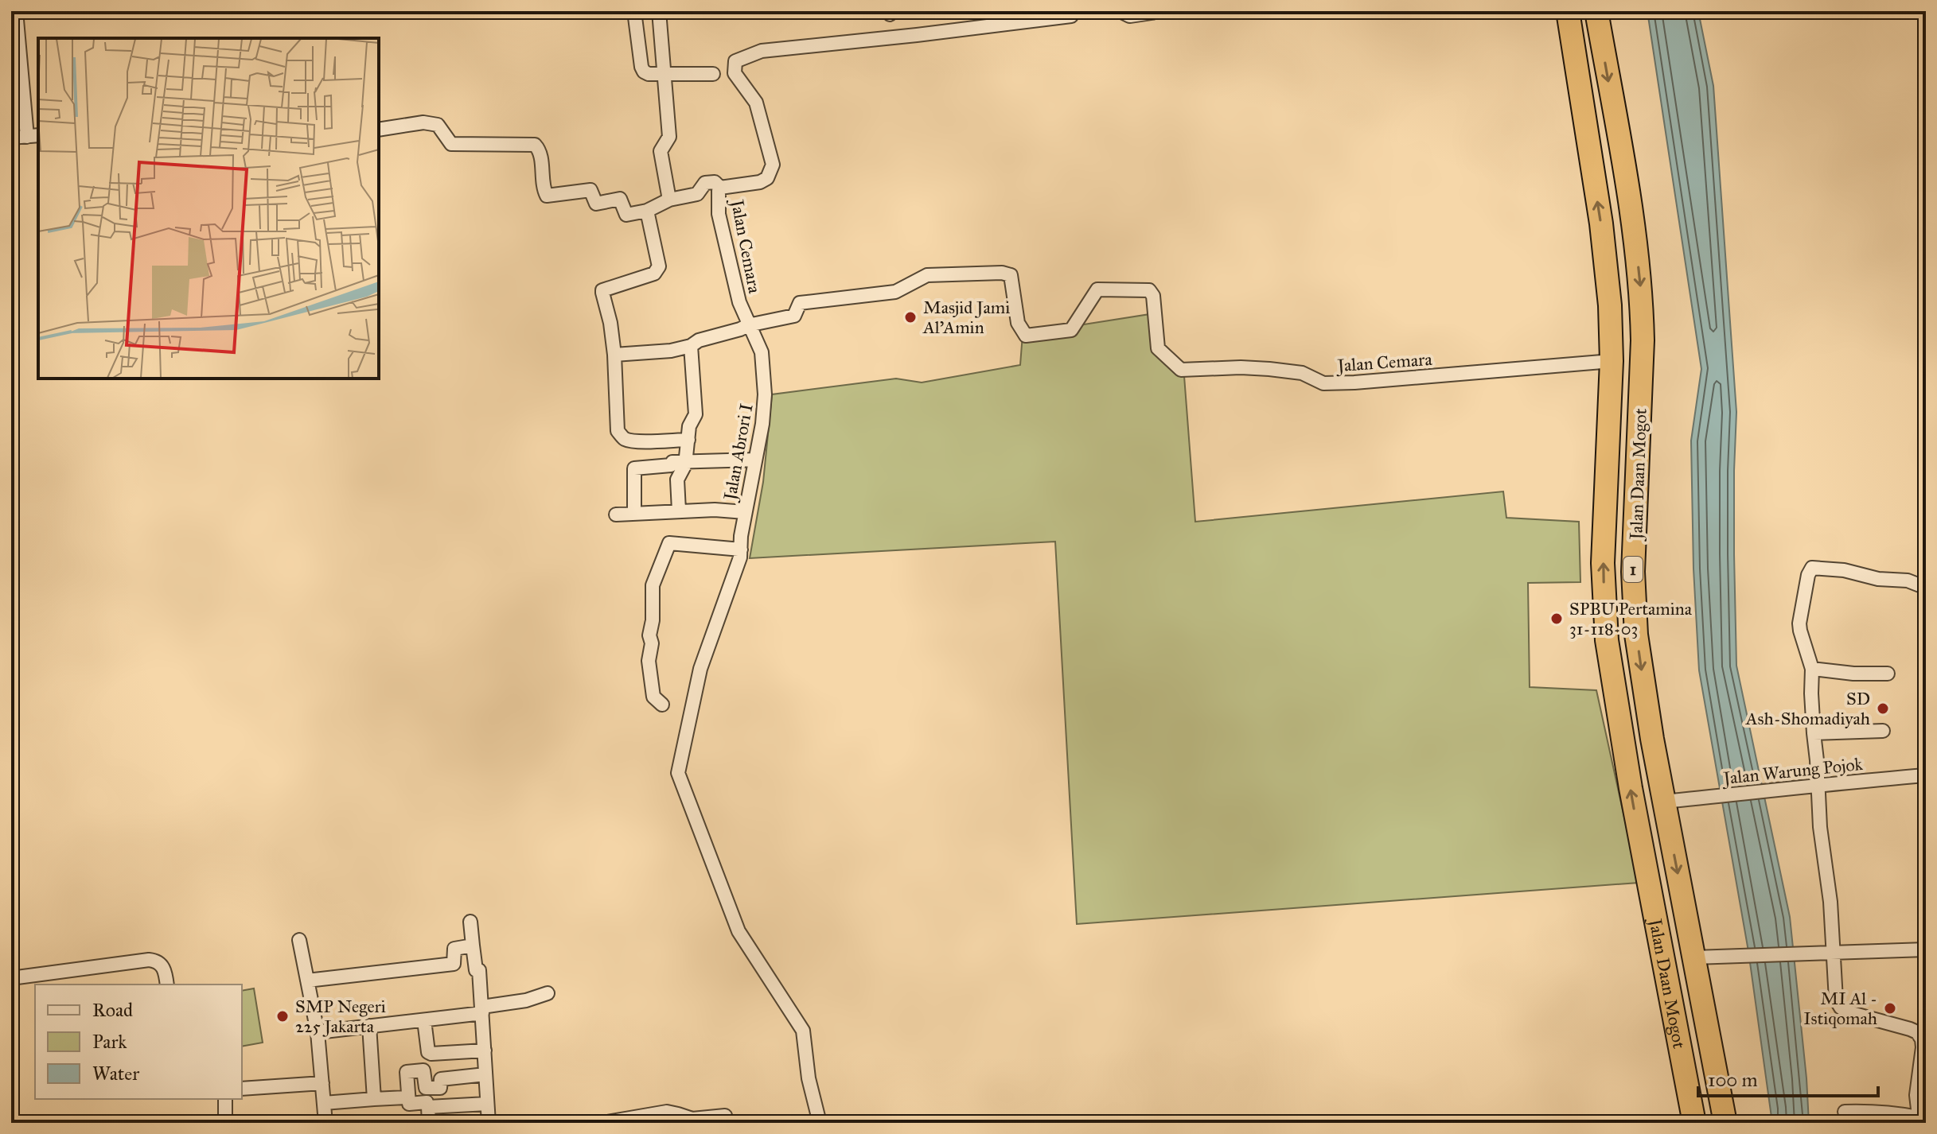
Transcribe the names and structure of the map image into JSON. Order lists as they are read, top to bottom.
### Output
{
  "streets": {
    "highway": ["Jalan Daan Mogot", "1"],
    "street": ["Jalan Cemara", "Jalan Abrori I", "Jalan Warung Pojok"]
  },
  "crossings": [
    ["Jalan Cemara", "Jalan Abrori I"],
    ["Jalan Cemara", "Jalan Daan Mogot"],
    ["Jalan Daan Mogot", "Jalan Warung Pojok"]
  ],
  "places": [
    "Masjid Jami Al'Amin",
    "SPBU Pertamina 31-118-03",
    "SD Ash-Shomadiyah",
    "MI Al - Istiqomah",
    "SMP Negeri 225 Jakarta"
  ],
  "legend": ["Road", "Park", "Water"],
  "scale_bar": "100 m"
}
